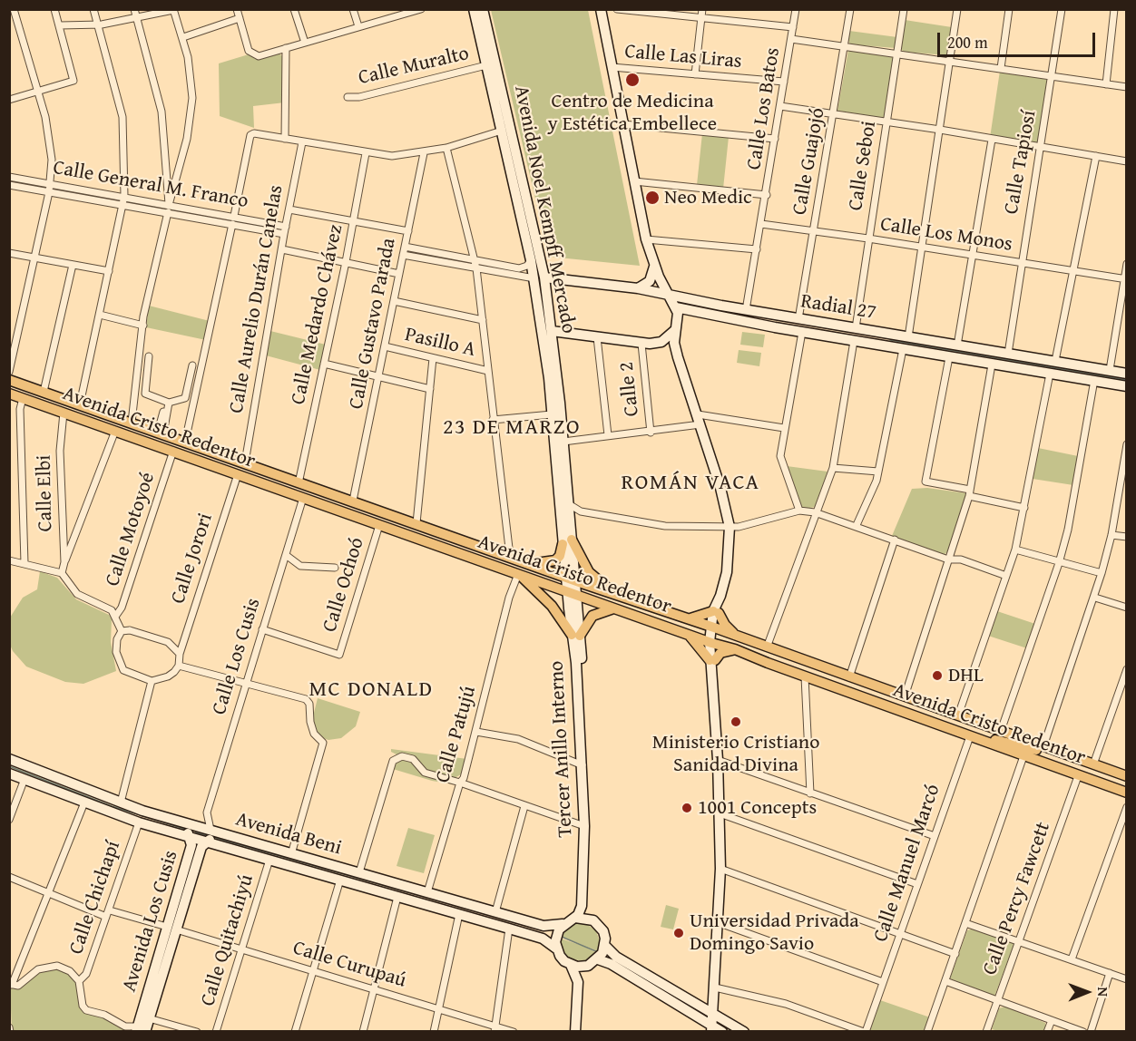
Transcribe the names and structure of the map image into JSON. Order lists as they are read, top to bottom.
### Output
{
  "streets": {
    "main road": ["Avenida Cristo Redentor"],
    "street": [
      "Calle Las Liras",
      "Calle Muralto",
      "Calle Los Batos",
      "Calle Guajojó",
      "Calle Tapiosí",
      "Calle Seboi",
      "Calle General M. Franco",
      "Avenida Noel Kempff Mercado",
      "Calle Los Monos",
      "Calle Aurelio Durán Canelas",
      "Radial 27",
      "Calle Medardo Chávez",
      "Calle Gustavo Parada",
      "Pasillo A",
      "Calle 2",
      "Calle Elbi",
      "Calle Motoyoé",
      "Calle Jorori",
      "Calle Ochoó",
      "Calle Los Cusis",
      "Calle Patujú",
      "Tercer Anillo Interno",
      "Avenida Beni",
      "Calle Manuel Marcó",
      "Calle Chichapí",
      "Calle Percy Fawcett",
      "Avenida Los Cusis",
      "Calle Quitachiyú",
      "Calle Curupaú"
    ]
  },
  "crossings": [
    ["Calle Las Liras", "Calle Los Batos"],
    ["Calle Muralto", "Avenida Noel Kempff Mercado"],
    ["Calle Los Batos", "Calle Los Monos"],
    ["Calle Los Batos", "Radial 27"],
    ["Calle Guajojó", "Calle Los Monos"],
    ["Calle Guajojó", "Radial 27"],
    ["Calle Tapiosí", "Calle Los Monos"],
    ["Calle Tapiosí", "Radial 27"],
    ["Calle Seboi", "Calle Los Monos"],
    ["Calle Seboi", "Radial 27"],
    ["Calle General M. Franco", "Calle Aurelio Durán Canelas"],
    ["Avenida Noel Kempff Mercado", "Radial 27"],
    ["Avenida Noel Kempff Mercado", "Avenida Cristo Redentor"],
    ["Avenida Noel Kempff Mercado", "Tercer Anillo Interno"],
    ["Calle Aurelio Durán Canelas", "Avenida Cristo Redentor"],
    ["Calle Medardo Chávez", "Avenida Cristo Redentor"],
    ["Calle Gustavo Parada", "Pasillo A"],
    ["Calle Gustavo Parada", "Avenida Cristo Redentor"],
    ["Avenida Cristo Redentor", "Calle Elbi"],
    ["Avenida Cristo Redentor", "Calle Motoyoé"],
    ["Avenida Cristo Redentor", "Calle Jorori"],
    ["Avenida Cristo Redentor", "Calle Ochoó"],
    ["Avenida Cristo Redentor", "Calle Los Cusis"],
    ["Avenida Cristo Redentor", "Calle Patujú"],
    ["Avenida Cristo Redentor", "Tercer Anillo Interno"],
    ["Avenida Cristo Redentor", "Calle Manuel Marcó"],
    ["Avenida Cristo Redentor", "Calle Percy Fawcett"],
    ["Calle Ochoó", "Calle Los Cusis"],
    ["Calle Los Cusis", "Avenida Beni"],
    ["Calle Los Cusis", "Avenida Los Cusis"],
    ["Calle Patujú", "Avenida Beni"],
    ["Tercer Anillo Interno", "Avenida Beni"],
    ["Avenida Beni", "Calle Chichapí"],
    ["Avenida Beni", "Avenida Los Cusis"],
    ["Avenida Beni", "Calle Quitachiyú"],
    ["Calle Chichapí", "Calle Curupaú"],
    ["Avenida Los Cusis", "Calle Curupaú"],
    ["Calle Quitachiyú", "Calle Curupaú"]
  ],
  "districts": ["23 DE MARZO", "ROMÁN VACA", "MC DONALD"],
  "places": [
    "Centro de Medicina y Estética Embellece",
    "Neo Medic",
    "DHL",
    "Ministerio Cristiano Sanidad Divina",
    "1001 Concepts",
    "Universidad Privada Domingo Savio"
  ],
  "scale_bar": "200 m",
  "north": "right"
}
